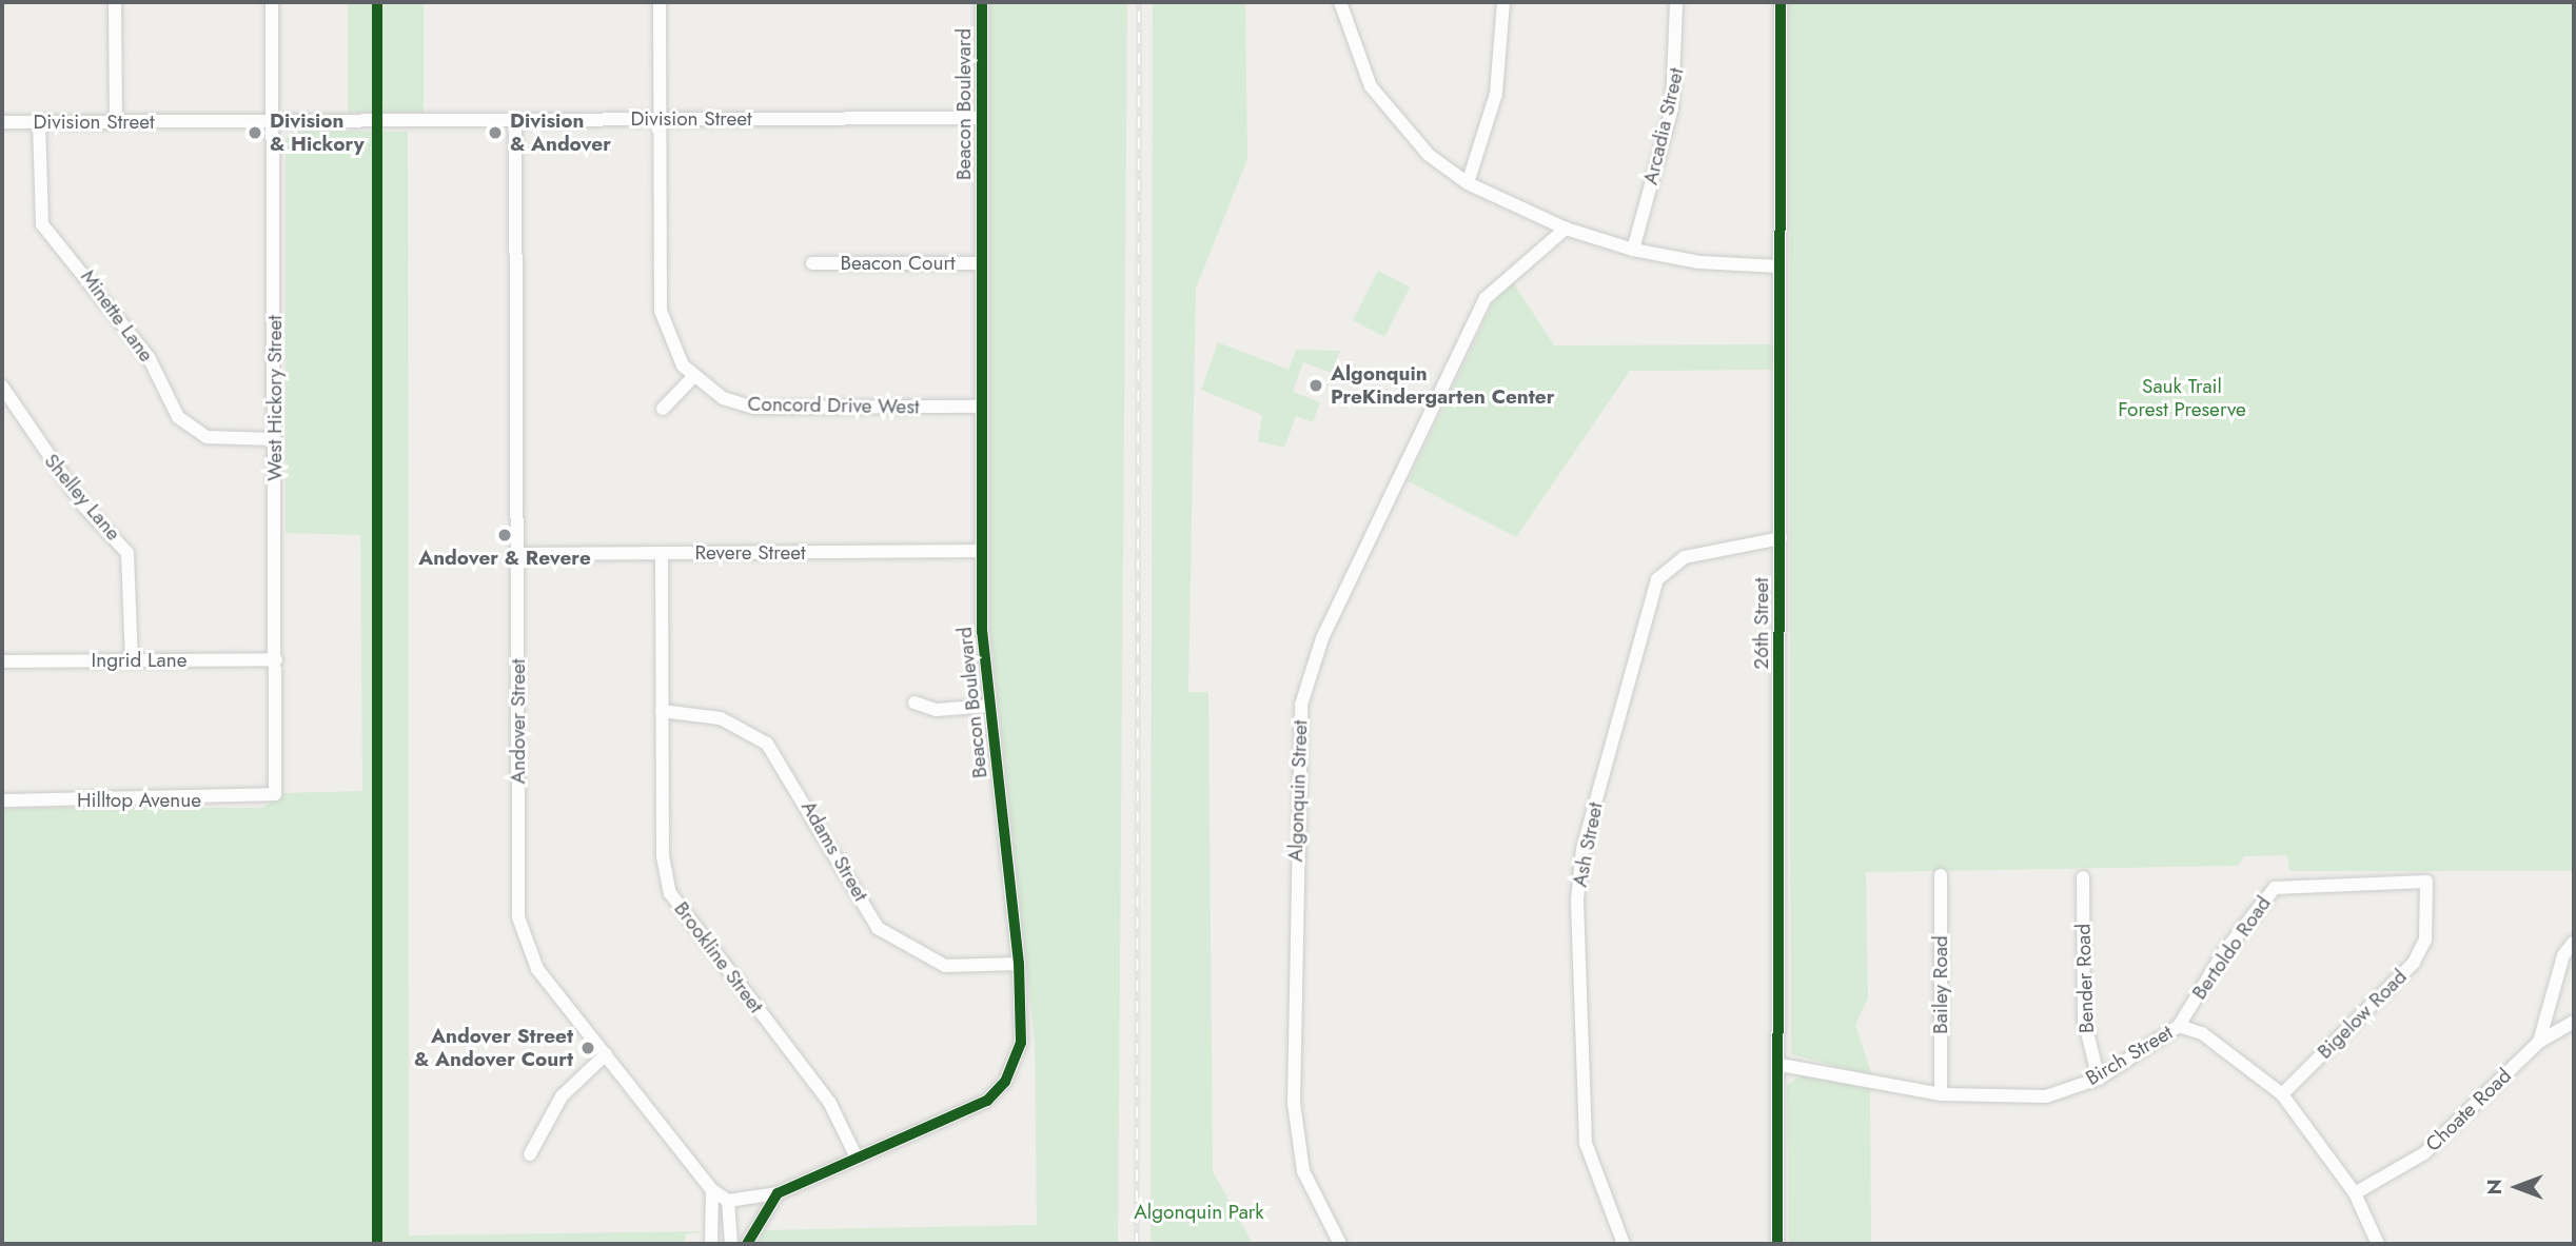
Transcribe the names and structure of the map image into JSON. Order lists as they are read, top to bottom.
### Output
{
  "streets": {
    "street": [
      "Beacon Boulevard",
      "Division Street",
      "Arcadia Street",
      "Beacon Court",
      "Minette Lane",
      "West Hickory Street",
      "Concord Drive West",
      "Shelley Lane",
      "Revere Street",
      "26th Street",
      "Ingrid Lane",
      "Andover Street",
      "Algonquin Street",
      "Hilltop Avenue",
      "Ash Street",
      "Adams Street",
      "Bertoldo Road",
      "Brookline Street",
      "Bender Road",
      "Bailey Road",
      "Bigelow Road",
      "Birch Street",
      "Choate Road"
    ]
  },
  "crossings": [
    ["Beacon Boulevard", "Division Street"],
    ["Beacon Boulevard", "Beacon Court"],
    ["Beacon Boulevard", "Concord Drive West"],
    ["Beacon Boulevard", "Revere Street"],
    ["Beacon Boulevard", "Adams Street"],
    ["Beacon Boulevard", "Brookline Street"],
    ["Division Street", "Minette Lane"],
    ["Division Street", "West Hickory Street"],
    ["Division Street", "Concord Drive West"],
    ["Division Street", "Andover Street"],
    ["Minette Lane", "West Hickory Street"],
    ["West Hickory Street", "Ingrid Lane"],
    ["West Hickory Street", "Hilltop Avenue"],
    ["Shelley Lane", "Ingrid Lane"],
    ["Revere Street", "Andover Street"],
    ["Revere Street", "Brookline Street"],
    ["26th Street", "Ash Street"],
    ["26th Street", "Birch Street"],
    ["Adams Street", "Brookline Street"],
    ["Bertoldo Road", "Bigelow Road"],
    ["Bertoldo Road", "Birch Street"],
    ["Bender Road", "Birch Street"],
    ["Bailey Road", "Birch Street"],
    ["Bigelow Road", "Birch Street"],
    ["Birch Street", "Choate Road"]
  ],
  "parks": ["Sauk Trail Forest Preserve", "Algonquin Park"],
  "places": [
    "Division & Hickory",
    "Division & Andover",
    "Algonquin PreKindergarten Center",
    "Andover & Revere",
    "Andover Street & Andover Court"
  ],
  "north": "left"
}
